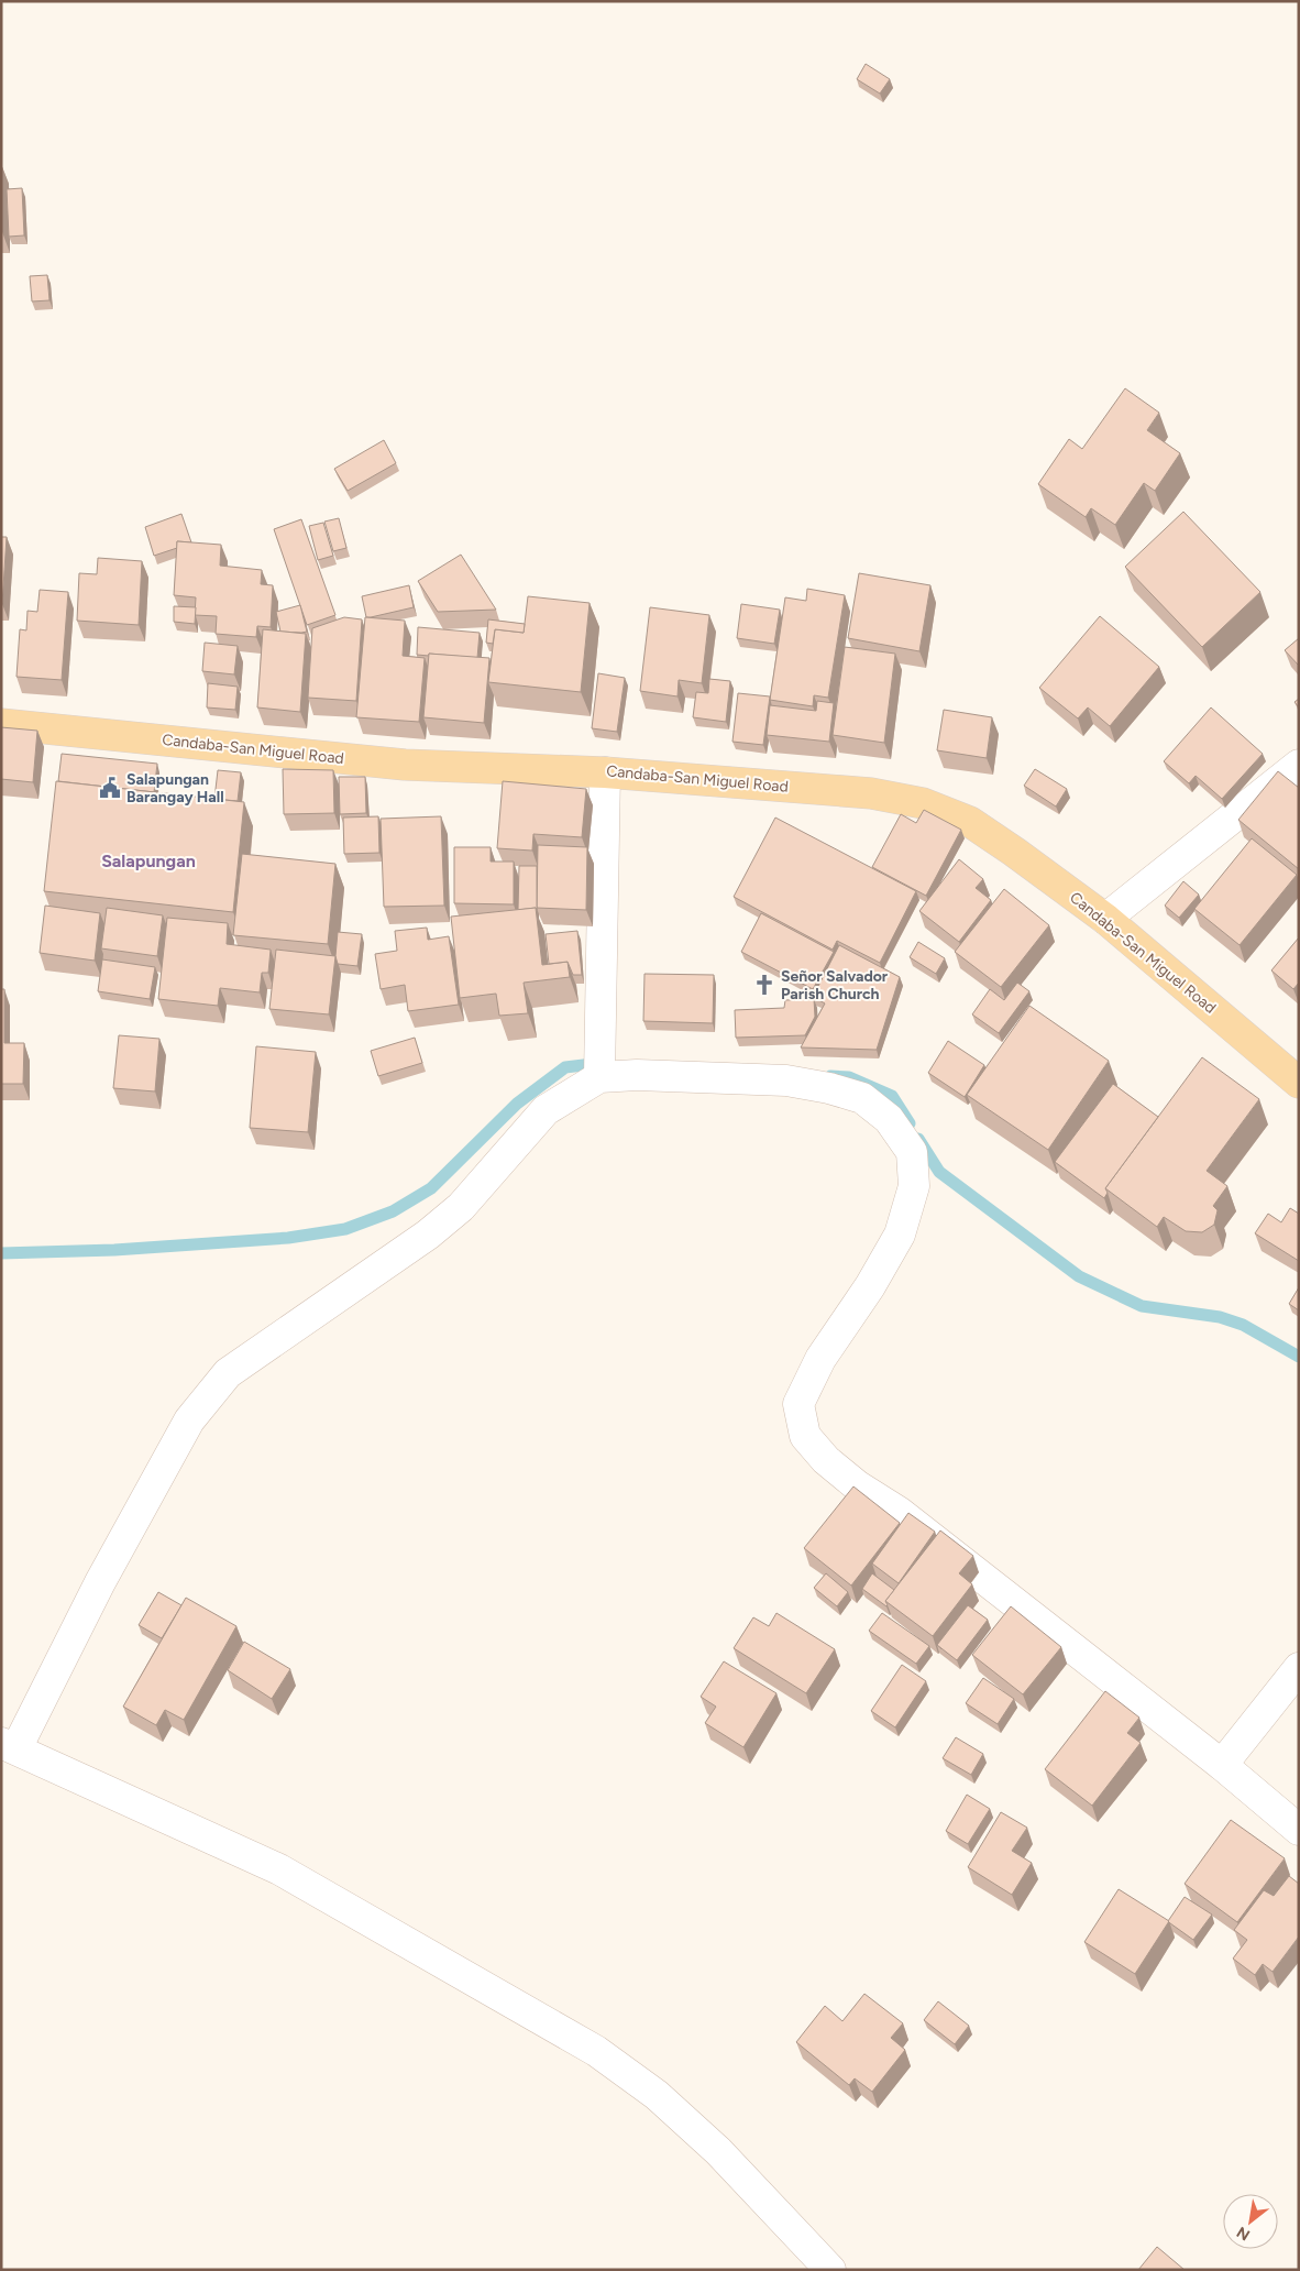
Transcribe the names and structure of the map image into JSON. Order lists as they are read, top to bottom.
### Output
{
  "streets": {
    "main road": ["Candaba-San Miguel Road"]
  },
  "districts": ["Salapungan"],
  "places": {
    "public building": ["Salapungan Barangay Hall"],
    "church": ["Señor Salvador Parish Church"]
  },
  "north": "bottom left"
}
